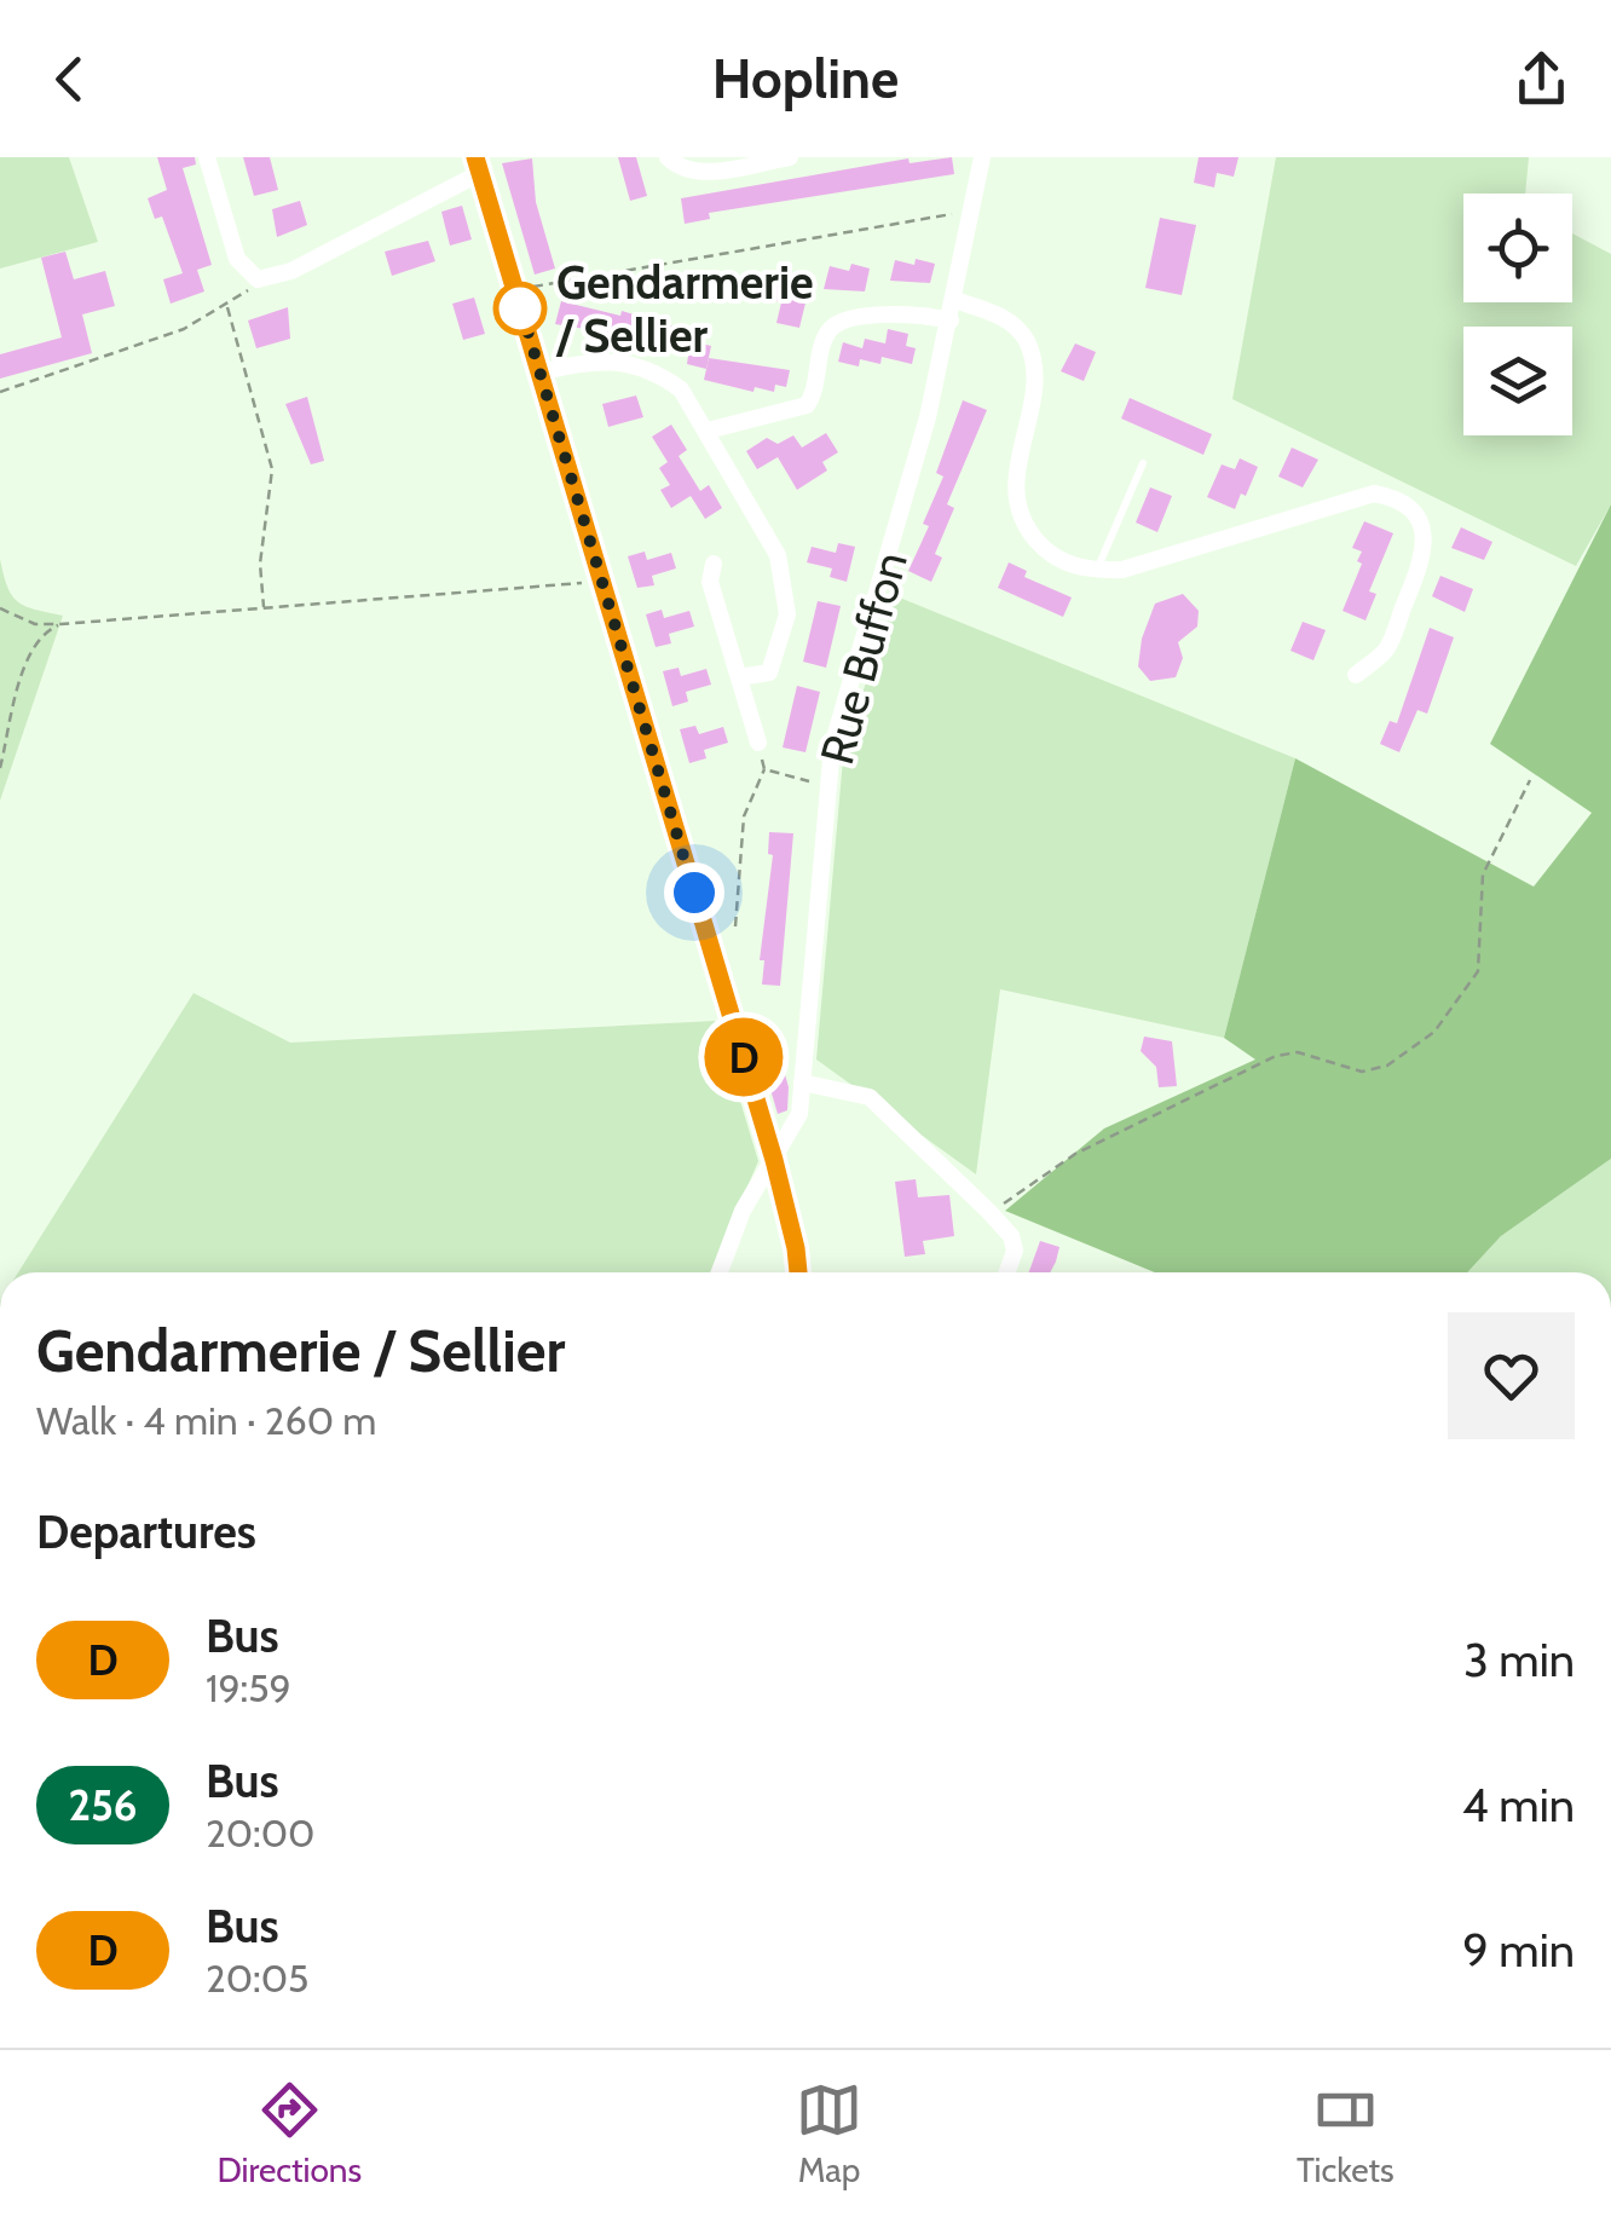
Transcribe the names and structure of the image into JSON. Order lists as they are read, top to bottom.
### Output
{
  "streets": {
    "street": ["Rue Buffon"]
  },
  "places": ["Gendarmerie / Sellier"],
  "lines": ["bus line D"],
  "page": {
    "header": "Hopline",
    "on_map": "D",
    "heading": [
      ["Gendarmerie / Sellier", "Walk · 4 min · 260 m"],
      "Departures"
    ],
    "list": [
      {
        "mark": "D",
        "name": "Bus",
        "note": "19:59",
        "value": "3 min"
      },
      {
        "mark": "256",
        "name": "Bus",
        "note": "20:00",
        "value": "4 min"
      },
      {
        "mark": "D",
        "name": "Bus",
        "note": "20:05",
        "value": "9 min"
      }
    ],
    "tabs": ["Directions", "Map", "Tickets"]
  }
}
